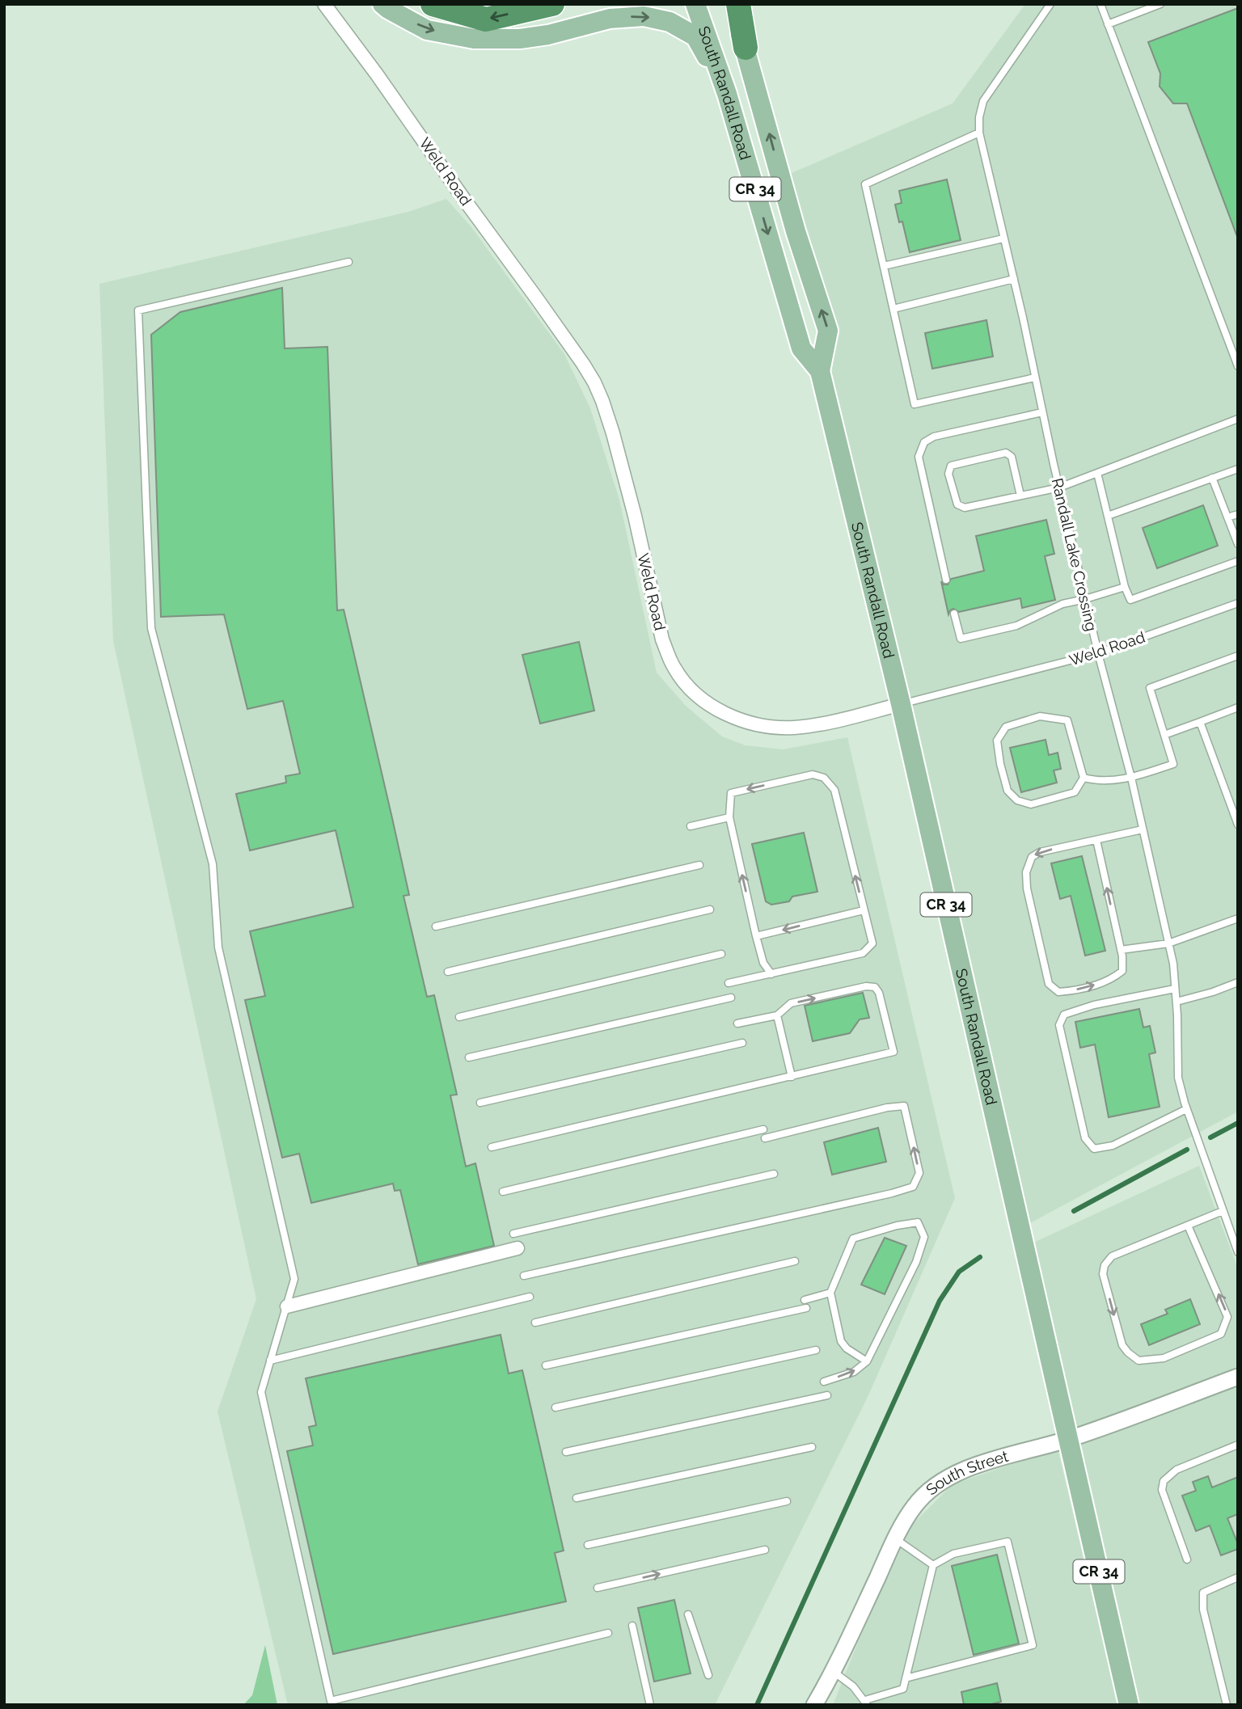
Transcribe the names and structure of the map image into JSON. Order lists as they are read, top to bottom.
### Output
{
  "streets": {
    "main road": ["South Randall Road", "CR 34"],
    "street": ["Weld Road", "South Street"],
    "lane": ["Randall Lake Crossing"]
  },
  "crossings": [
    ["South Randall Road", "Weld Road"],
    ["South Randall Road", "South Street"],
    ["Weld Road", "Randall Lake Crossing"]
  ]
}
